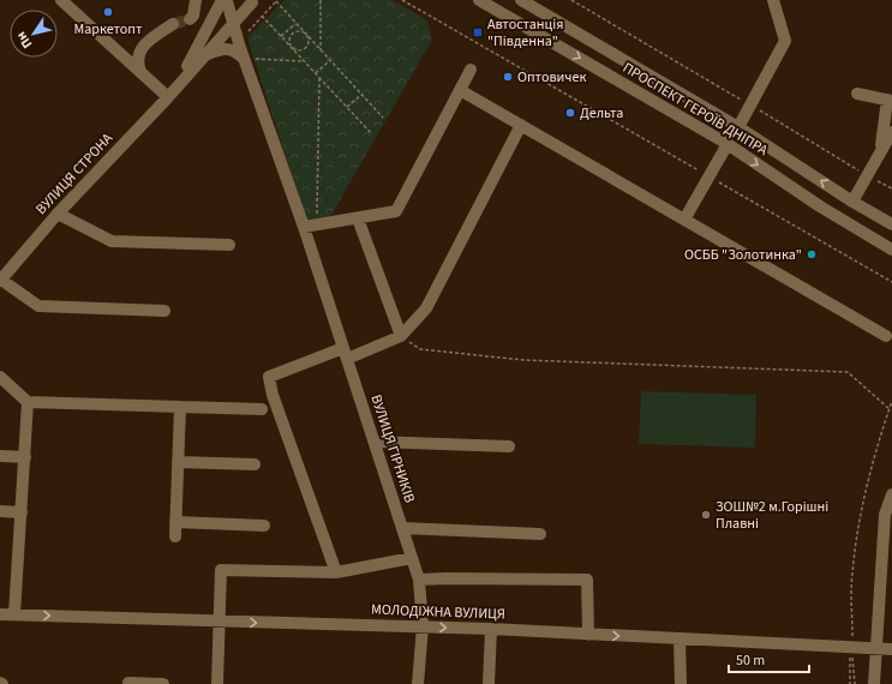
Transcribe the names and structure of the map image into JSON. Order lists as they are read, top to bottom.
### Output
{
  "streets": {
    "street": [
      "ПРОСПЕКТ ГЕРОЇВ ДНІПРА",
      "ВУЛИЦЯ СТРОНА",
      "ВУЛИЦЯ ГІРНИКІВ",
      "МОЛОДІЖНА ВУЛИЦЯ"
    ]
  },
  "crossings": [
    ["ВУЛИЦЯ ГІРНИКІВ", "МОЛОДІЖНА ВУЛИЦЯ"]
  ],
  "places": {
    "other": [
      "Маркетопт",
      "Оптовичек",
      "Дельта",
      "ОСББ \"Золотинка\"",
      "ЗОШ№2 м.Горішні Плавні"
    ],
    "transit": ["Автостанція \"Південна\""]
  },
  "scale_bar": "50 m",
  "north": "bottom left"
}
